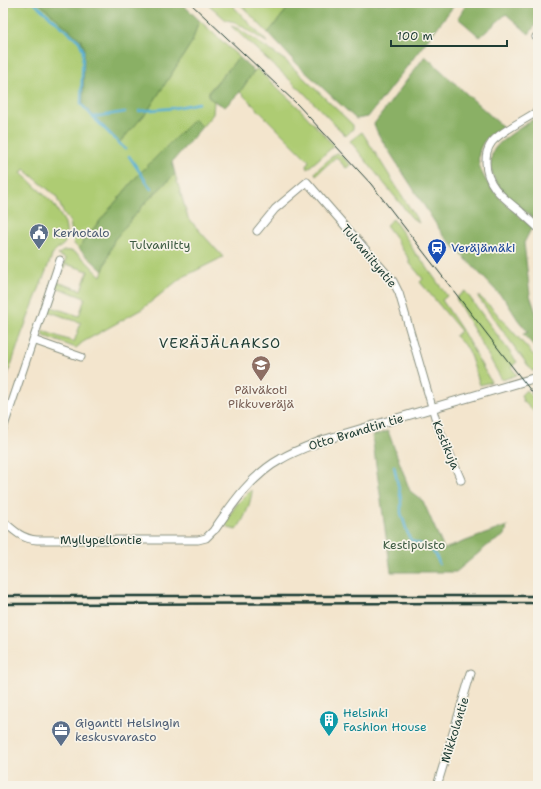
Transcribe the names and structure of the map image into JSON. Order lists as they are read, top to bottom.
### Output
{
  "streets": {
    "street": [
      "Tulvaniityntie",
      "Otto Brandtin tie",
      "Kestikuja",
      "Myllypellontie",
      "Mikkolantie"
    ]
  },
  "crossings": [
    ["Tulvaniityntie", "Otto Brandtin tie"],
    ["Tulvaniityntie", "Kestikuja"],
    ["Otto Brandtin tie", "Kestikuja"],
    ["Otto Brandtin tie", "Myllypellontie"]
  ],
  "districts": ["VERÄJÄLAAKSO"],
  "parks": ["Tulvaniitty", "Kestipuisto"],
  "places": {
    "public building": ["Kerhotalo"],
    "station": ["Veräjämäki"],
    "school or university": ["Päiväkoti Pikkuveräjä"],
    "building": ["Helsinki Fashion House"],
    "office": ["Gigantti Helsingin keskusvarasto"]
  },
  "scale_bar": "100 m"
}
